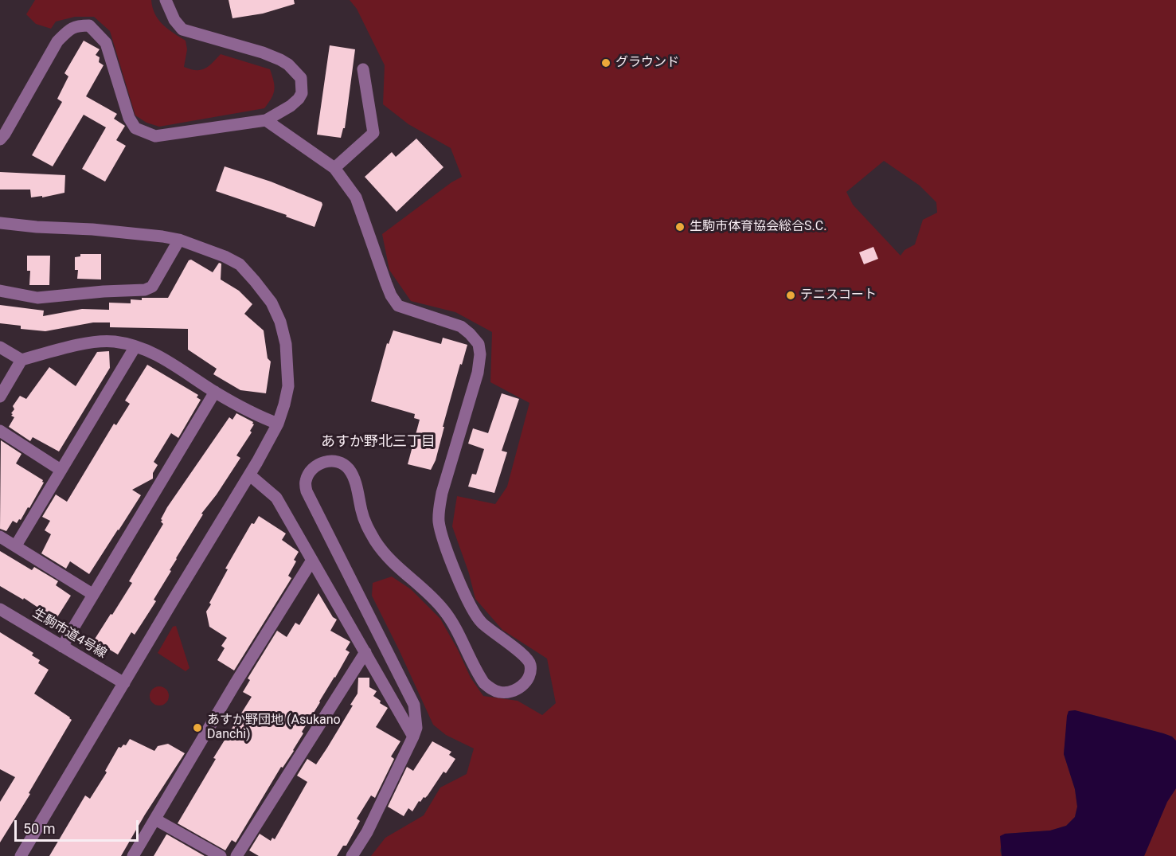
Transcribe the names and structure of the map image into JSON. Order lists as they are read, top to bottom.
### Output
{
  "streets": {
    "street": ["生駒市道4号線"]
  },
  "districts": ["あすか野北三丁目"],
  "places": [
    "グラウンド",
    "生駒市体育協会総合S.C.",
    "テニスコート",
    "あすか野団地 (Asukano Danchi)"
  ],
  "scale_bar": "50 m"
}
